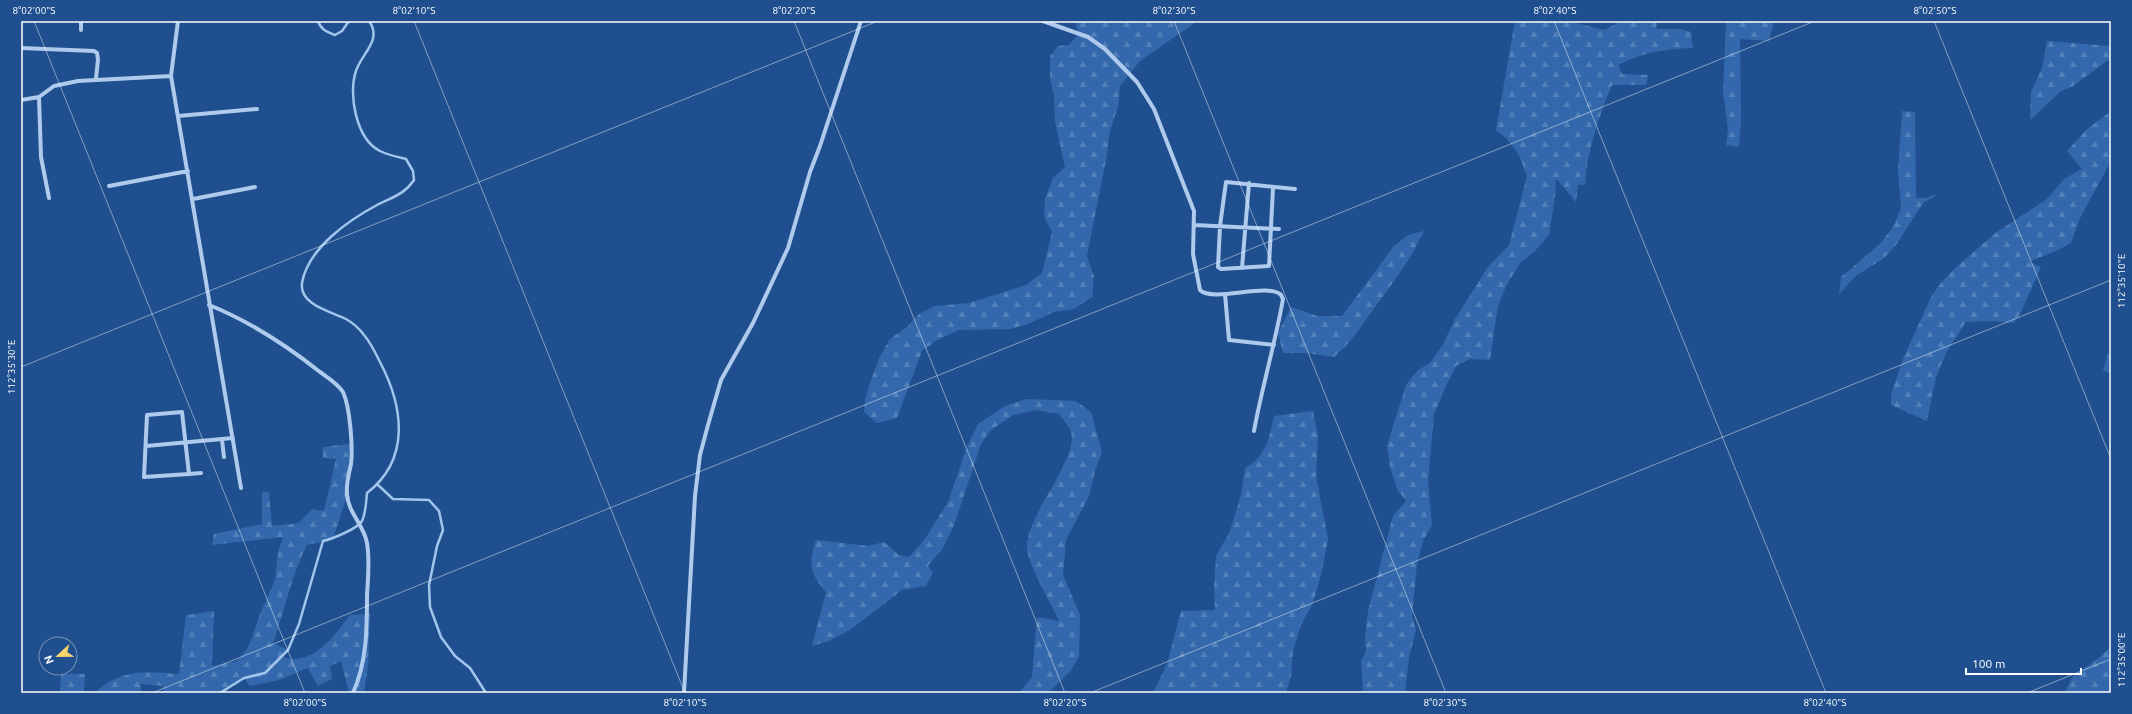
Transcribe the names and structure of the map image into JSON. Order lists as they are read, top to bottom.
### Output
{
  "scale_bar": "100 m",
  "north": "left",
  "coordinates": [
    "8°02'00\"S",
    "8°02'10\"S",
    "8°02'20\"S",
    "8°02'30\"S",
    "8°02'40\"S",
    "8°02'50\"S",
    "112°35'10\"E",
    "112°35'30\"E",
    "112°35'00\"E"
  ]
}
